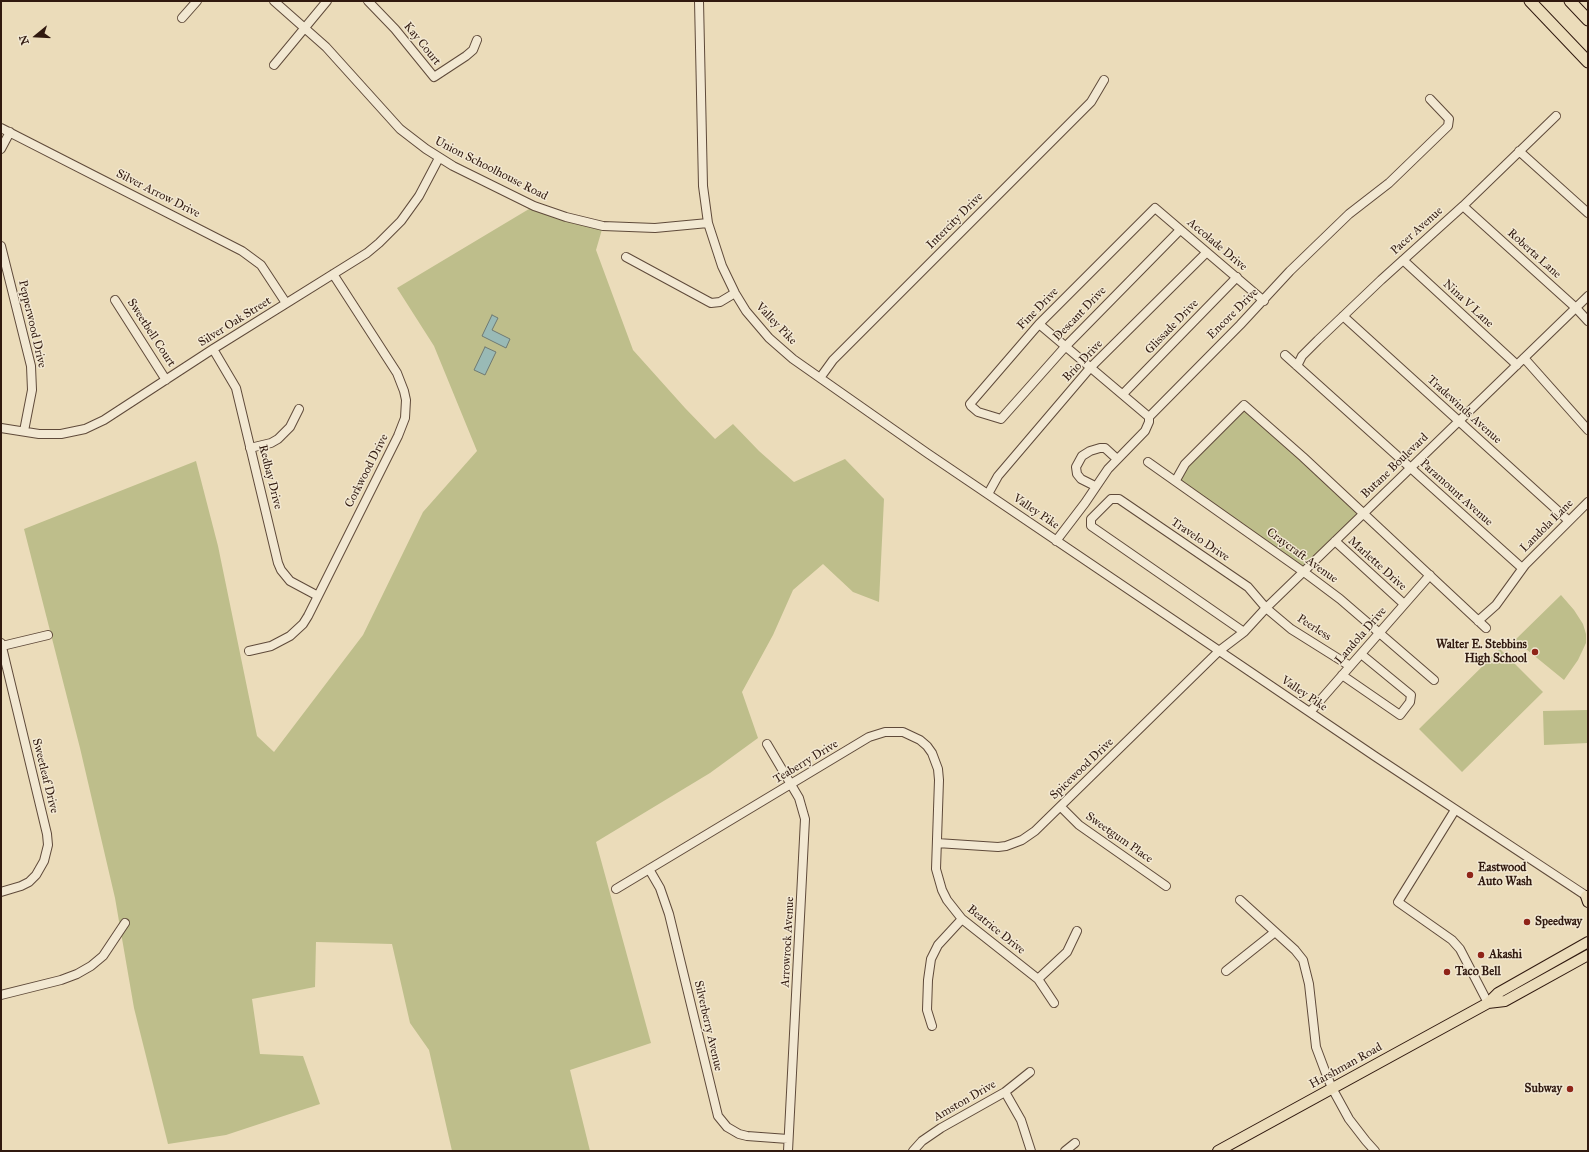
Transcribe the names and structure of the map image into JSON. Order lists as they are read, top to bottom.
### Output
{
  "streets": {
    "main road": ["Harshman Road"],
    "street": [
      "Kay Court",
      "Union Schoolhouse Road",
      "Silver Arrow Drive",
      "Intercity Drive",
      "Pacer Avenue",
      "Accolade Drive",
      "Roberta Lane",
      "Nina V Lane",
      "Fine Drive",
      "Descant Drive",
      "Encore Drive",
      "Silver Oak Street",
      "Pepperwood Drive",
      "Valley Pike",
      "Glissade Drive",
      "Sweetbell Court",
      "Brio Drive",
      "Tradewinds Avenue",
      "Butane Boulevard",
      "Corkwood Drive",
      "Redbay Drive",
      "Paramount Avenue",
      "Landola Lane",
      "Travelo Drive",
      "Craycraft Avenue",
      "Marlette Drive",
      "Peerless",
      "Landola Drive",
      "Teaberry Drive",
      "Spicewood Drive",
      "Sweetleaf Drive",
      "Sweetgum Place",
      "Beatrice Drive",
      "Arrowrock Avenue",
      "Silverberry Avenue",
      "Amston Drive"
    ]
  },
  "crossings": [
    ["Union Schoolhouse Road", "Silver Oak Street"],
    ["Union Schoolhouse Road", "Valley Pike"],
    ["Silver Arrow Drive", "Silver Oak Street"],
    ["Intercity Drive", "Valley Pike"],
    ["Pacer Avenue", "Roberta Lane"],
    ["Pacer Avenue", "Nina V Lane"],
    ["Pacer Avenue", "Tradewinds Avenue"],
    ["Pacer Avenue", "Paramount Avenue"],
    ["Accolade Drive", "Fine Drive"],
    ["Accolade Drive", "Descant Drive"],
    ["Accolade Drive", "Encore Drive"],
    ["Accolade Drive", "Glissade Drive"],
    ["Accolade Drive", "Brio Drive"],
    ["Roberta Lane", "Butane Boulevard"],
    ["Nina V Lane", "Butane Boulevard"],
    ["Fine Drive", "Descant Drive"],
    ["Encore Drive", "Valley Pike"],
    ["Silver Oak Street", "Pepperwood Drive"],
    ["Silver Oak Street", "Sweetbell Court"],
    ["Silver Oak Street", "Corkwood Drive"],
    ["Silver Oak Street", "Redbay Drive"],
    ["Valley Pike", "Brio Drive"],
    ["Valley Pike", "Butane Boulevard"],
    ["Valley Pike", "Landola Drive"],
    ["Valley Pike", "Spicewood Drive"],
    ["Tradewinds Avenue", "Butane Boulevard"],
    ["Tradewinds Avenue", "Landola Lane"],
    ["Butane Boulevard", "Paramount Avenue"],
    ["Butane Boulevard", "Travelo Drive"],
    ["Butane Boulevard", "Craycraft Avenue"],
    ["Butane Boulevard", "Marlette Drive"],
    ["Butane Boulevard", "Peerless"],
    ["Butane Boulevard", "Spicewood Drive"],
    ["Corkwood Drive", "Redbay Drive"],
    ["Paramount Avenue", "Landola Lane"],
    ["Travelo Drive", "Peerless"],
    ["Craycraft Avenue", "Landola Drive"],
    ["Marlette Drive", "Landola Drive"],
    ["Peerless", "Landola Drive"],
    ["Teaberry Drive", "Spicewood Drive"],
    ["Teaberry Drive", "Beatrice Drive"],
    ["Teaberry Drive", "Arrowrock Avenue"],
    ["Teaberry Drive", "Silverberry Avenue"],
    ["Spicewood Drive", "Sweetgum Place"],
    ["Spicewood Drive", "Beatrice Drive"],
    ["Arrowrock Avenue", "Silverberry Avenue"]
  ],
  "places": [
    "Walter E. Stebbins High School",
    "Eastwood Auto Wash",
    "Speedway",
    "Akashi",
    "Taco Bell",
    "Subway"
  ],
  "north": "left"
}
